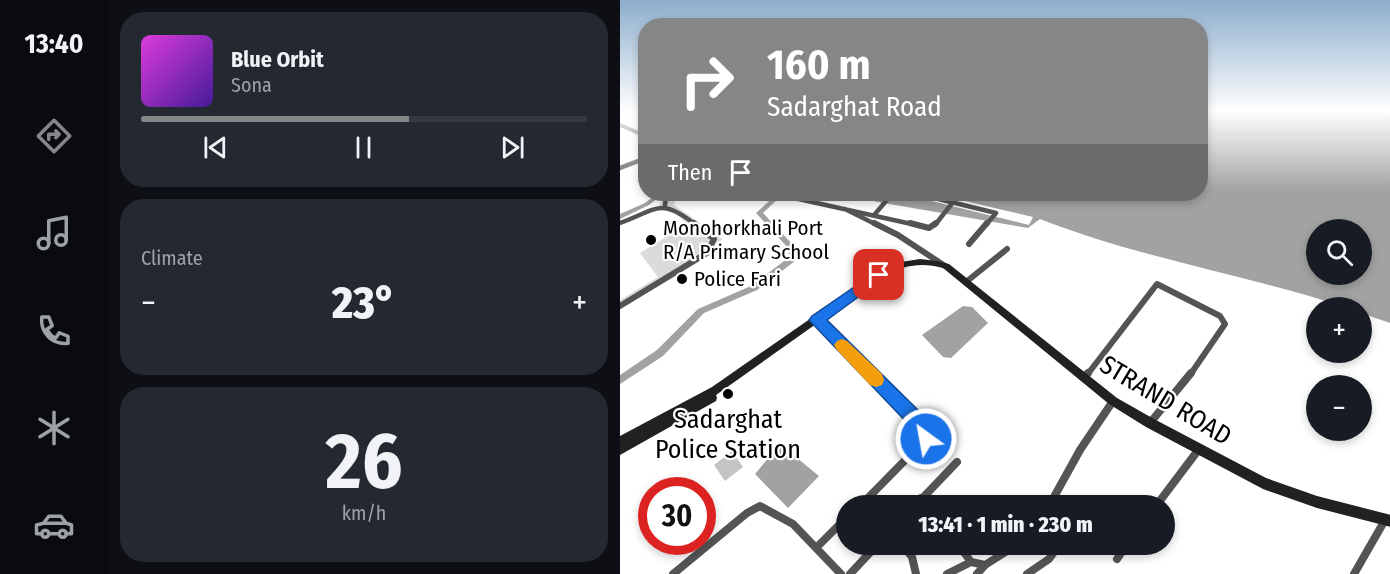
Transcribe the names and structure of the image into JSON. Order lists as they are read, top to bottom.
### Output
{
  "streets": {
    "main road": ["STRAND ROAD"]
  },
  "places": ["Monohorkhali Port R/A Primary School", "Police Fari", "Sadarghat Police Station"],
  "page": {
    "tabs": "13:40",
    "turn": ["160 m", "Sadarghat Road"],
    "song": ["Blue Orbit", "Sona"],
    "then": "Then",
    "tile": [
      "Climate",
      ["26", "km/h"]
    ],
    "map_buttons": ["+", "−"],
    "heat": ["−", "23°", "+"],
    "limit": "30",
    "trip": "13:41 · 1 min · 230 m"
  }
}
